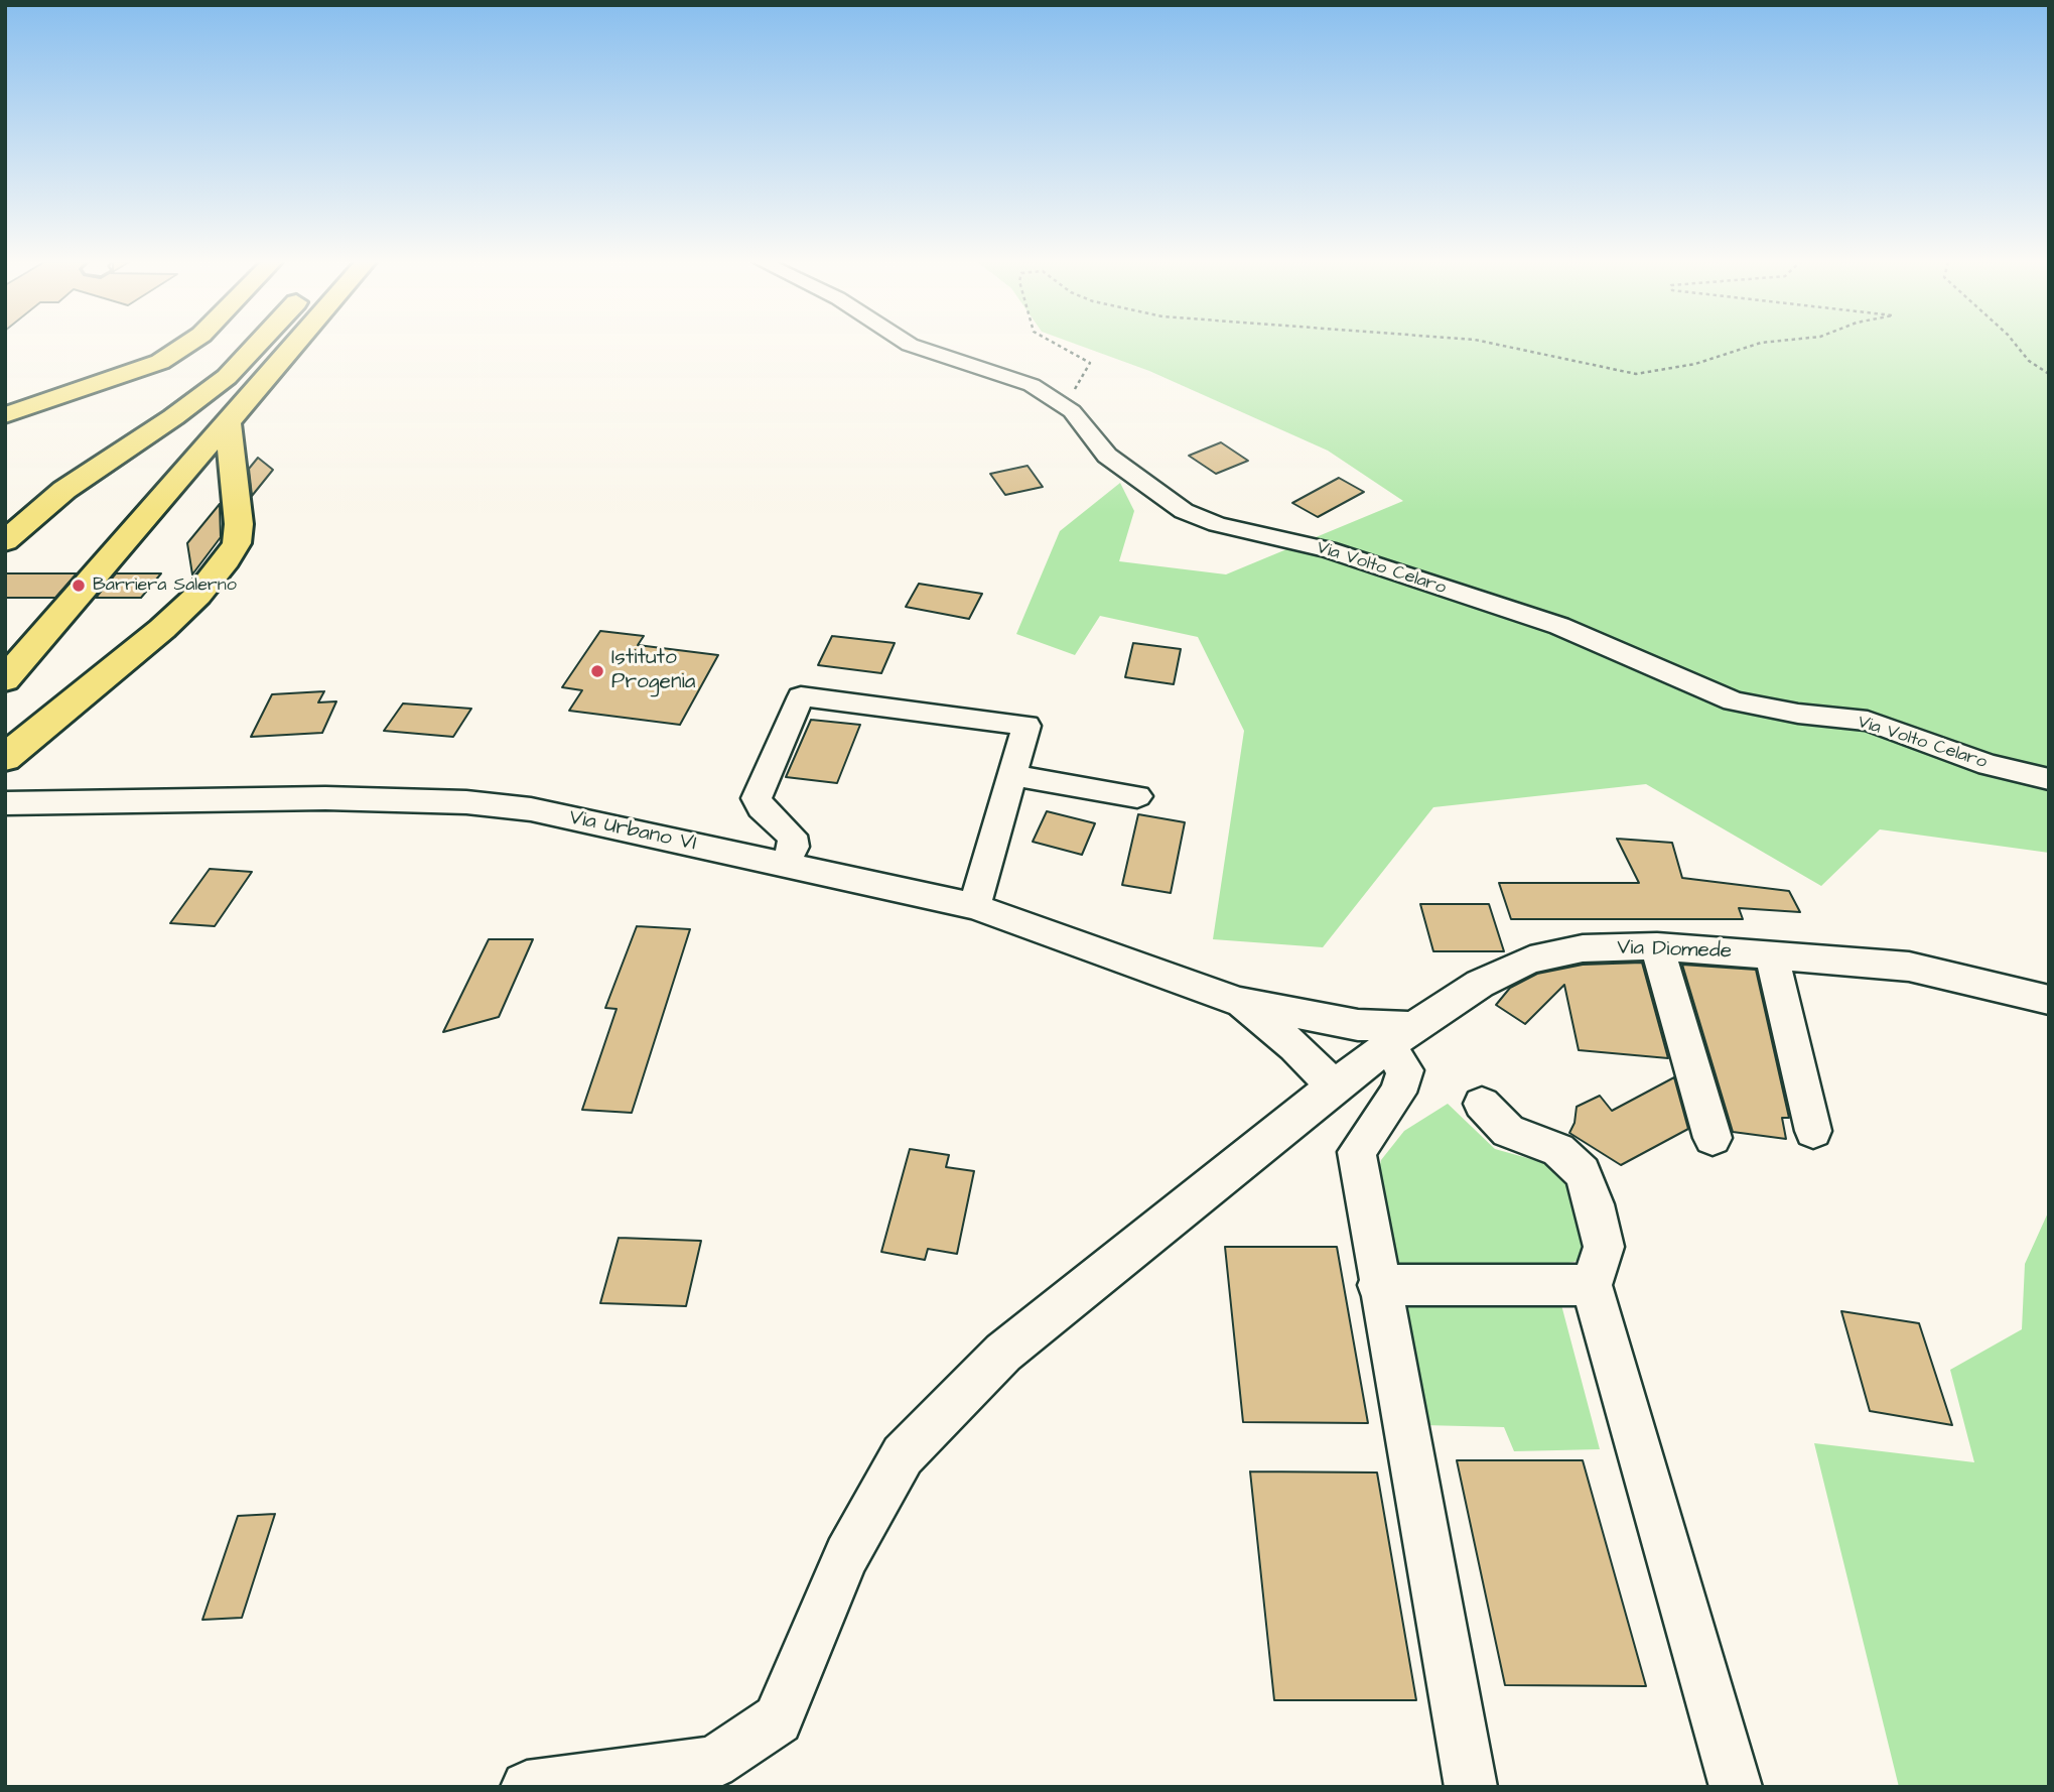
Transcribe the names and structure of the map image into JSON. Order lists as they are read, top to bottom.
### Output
{
  "streets": {
    "street": ["Via Volto Celaro", "Via Urbano VI", "Via Diomede"]
  },
  "crossings": [
    ["Via Urbano VI", "Via Diomede"]
  ],
  "places": ["Barriera Salerno", "Istituto Progenia"]
}
